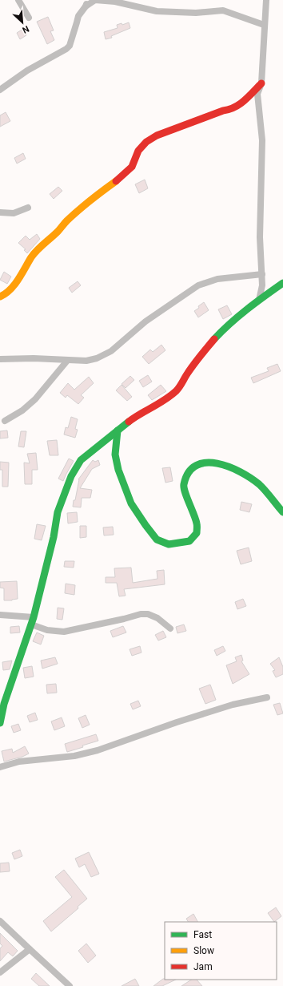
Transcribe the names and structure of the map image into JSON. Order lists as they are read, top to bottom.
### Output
{
  "legend": ["Fast", "Slow", "Jam"],
  "north": "bottom right"
}
